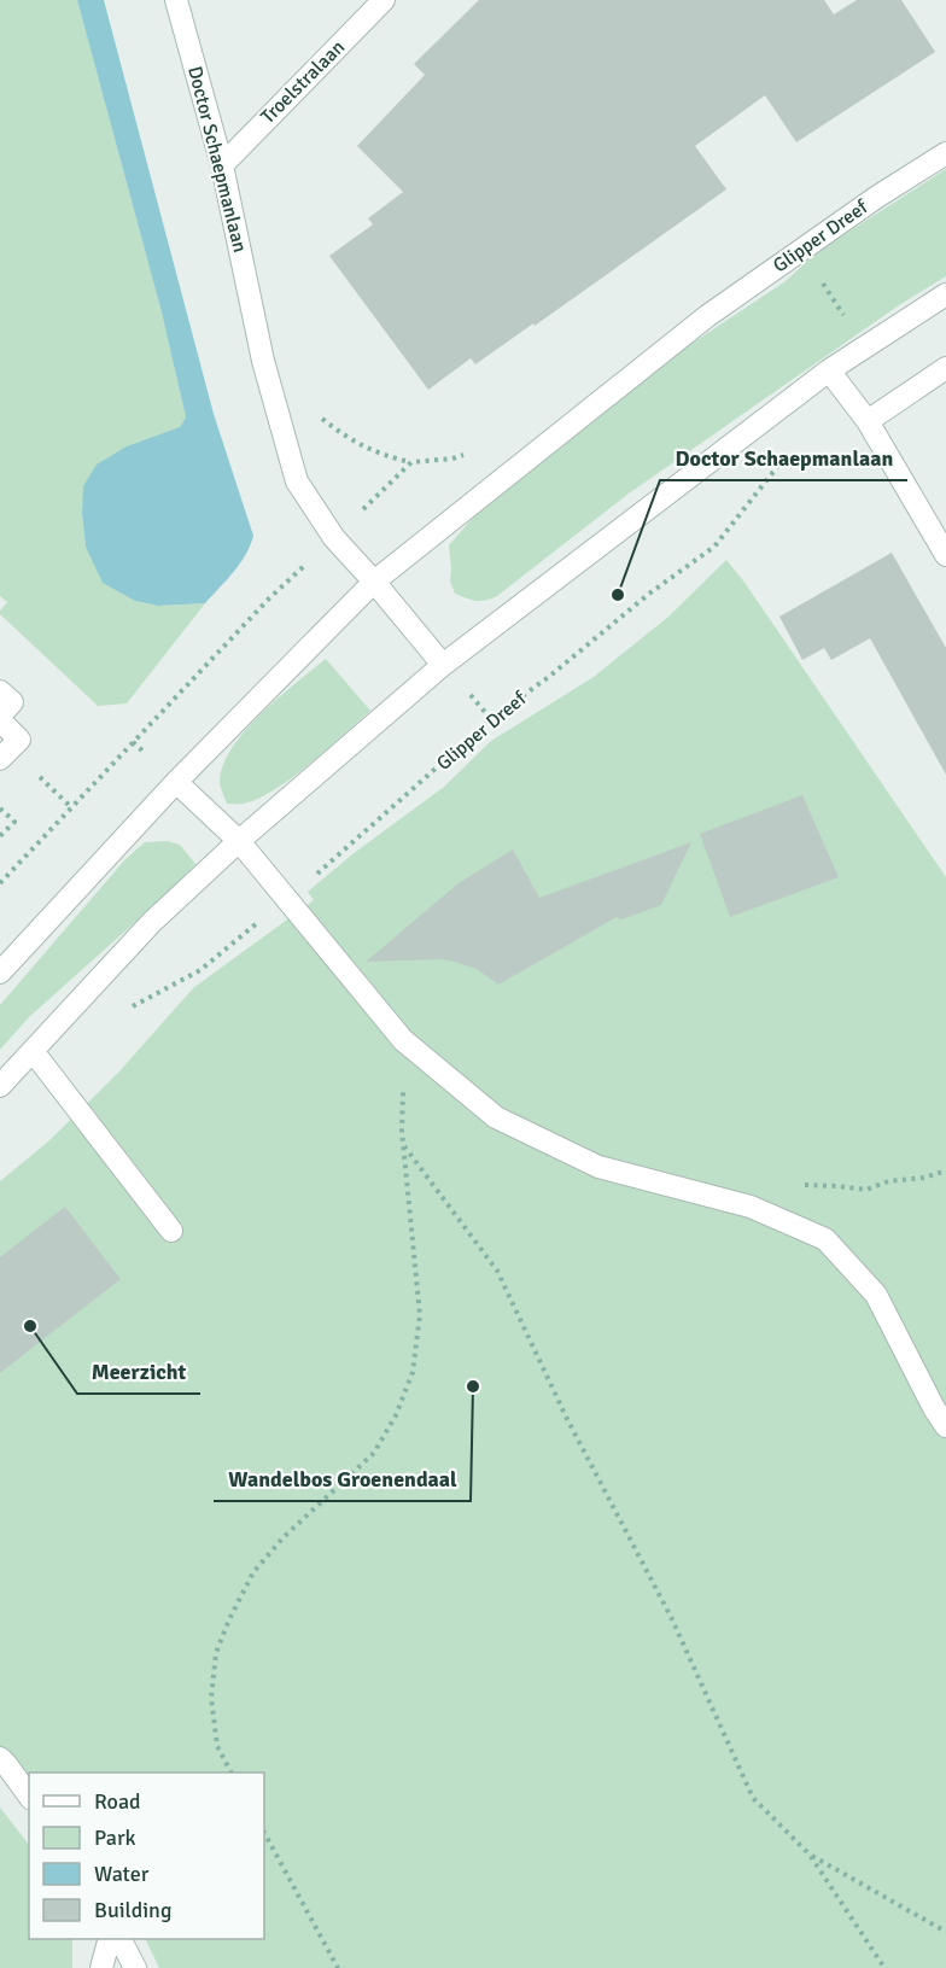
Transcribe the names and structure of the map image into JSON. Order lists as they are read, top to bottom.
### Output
{
  "streets": {
    "street": ["Troelstralaan", "Doctor Schaepmanlaan", "Glipper Dreef"]
  },
  "crossings": [
    ["Troelstralaan", "Doctor Schaepmanlaan"],
    ["Doctor Schaepmanlaan", "Glipper Dreef"]
  ],
  "places": ["Doctor Schaepmanlaan", "Meerzicht", "Wandelbos Groenendaal"],
  "legend": [
    "Road",
    "Park",
    "Water",
    "Building"
  ]
}
